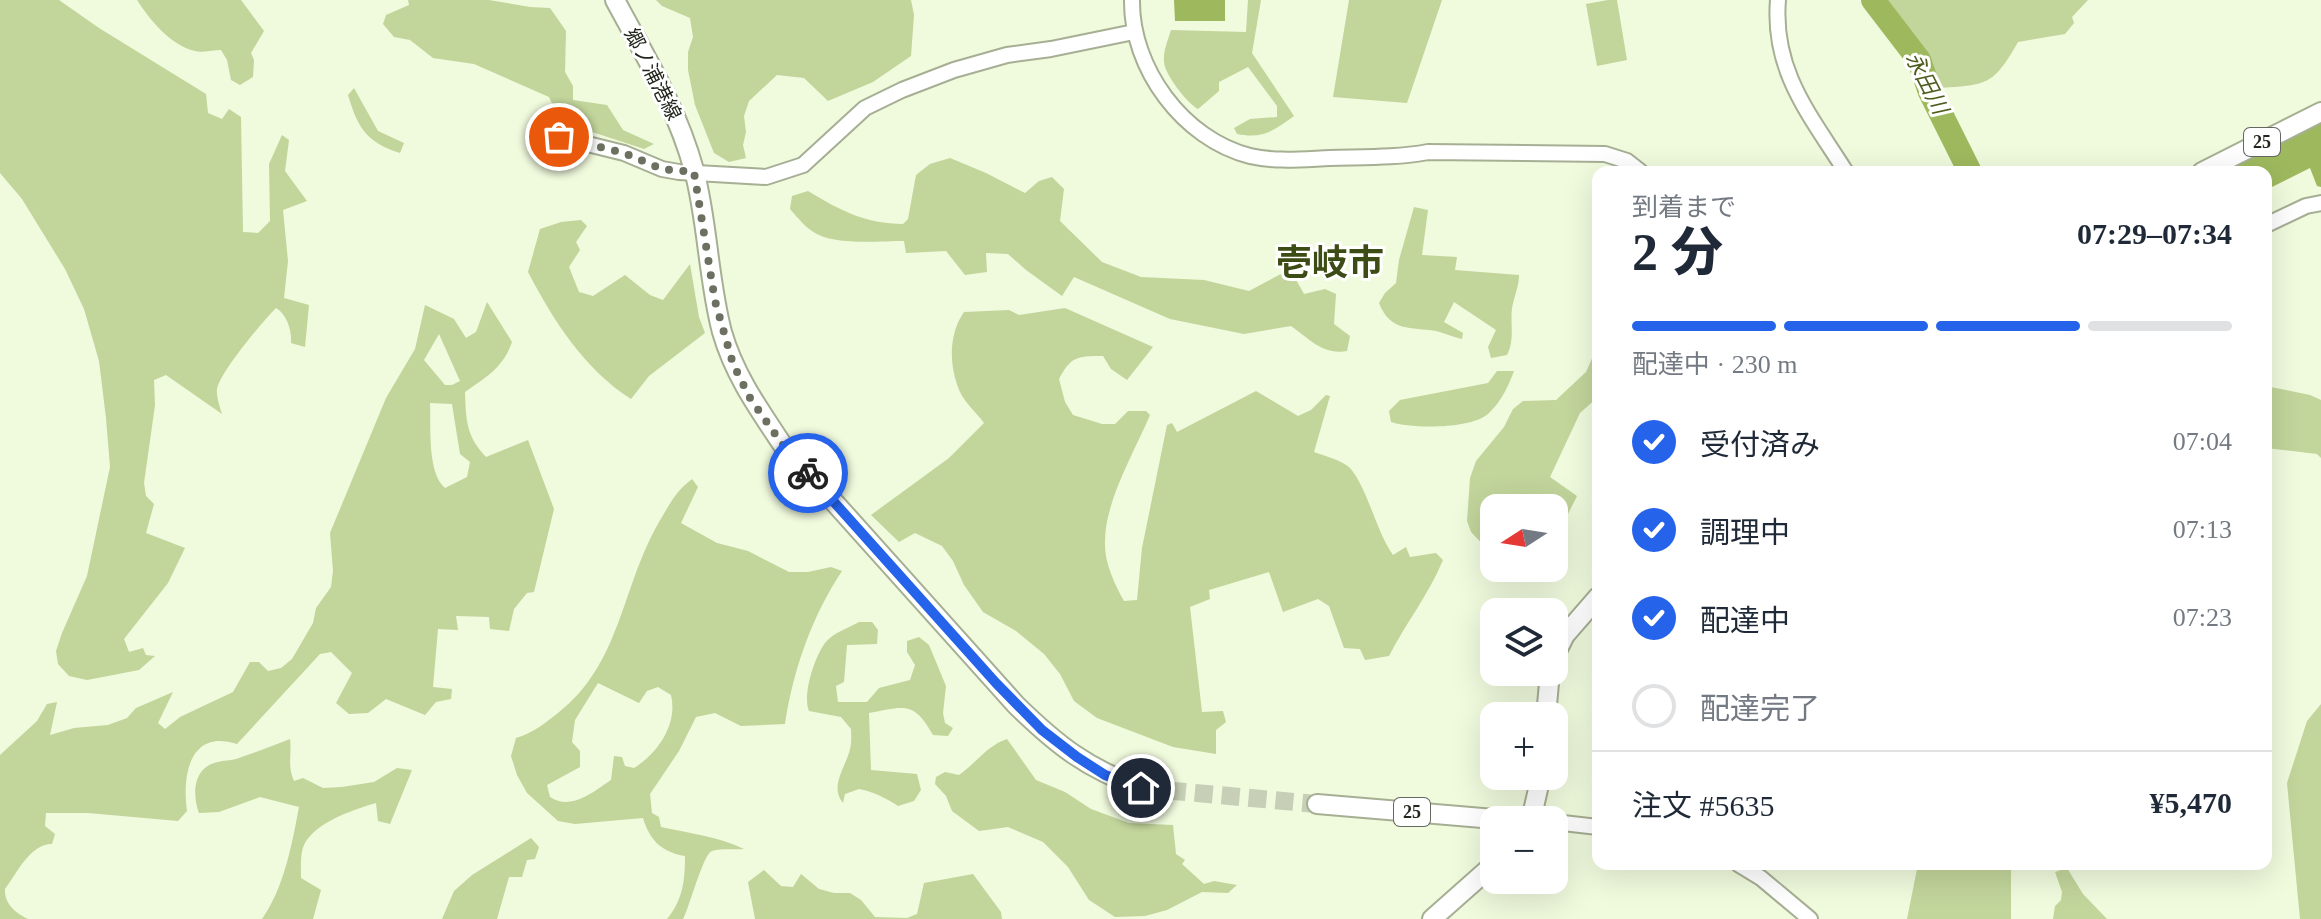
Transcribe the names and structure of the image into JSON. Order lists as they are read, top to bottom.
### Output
{
  "streets": {
    "main road": ["郷ノ浦港線", "25"]
  },
  "districts": ["壱岐市"],
  "water": ["永田川"],
  "north": "left",
  "page": {
    "heading": ["2 分", "到着まで", "07:29–07:34"],
    "panel": ["注文 #5635", "¥5,470"],
    "bar": "配達中 · 230 m",
    "list": [
      ["受付済み", "07:04"],
      ["調理中", "07:13"],
      ["配達中", "07:23"],
      "配達完了"
    ],
    "map_buttons": ["+", "−"]
  }
}
